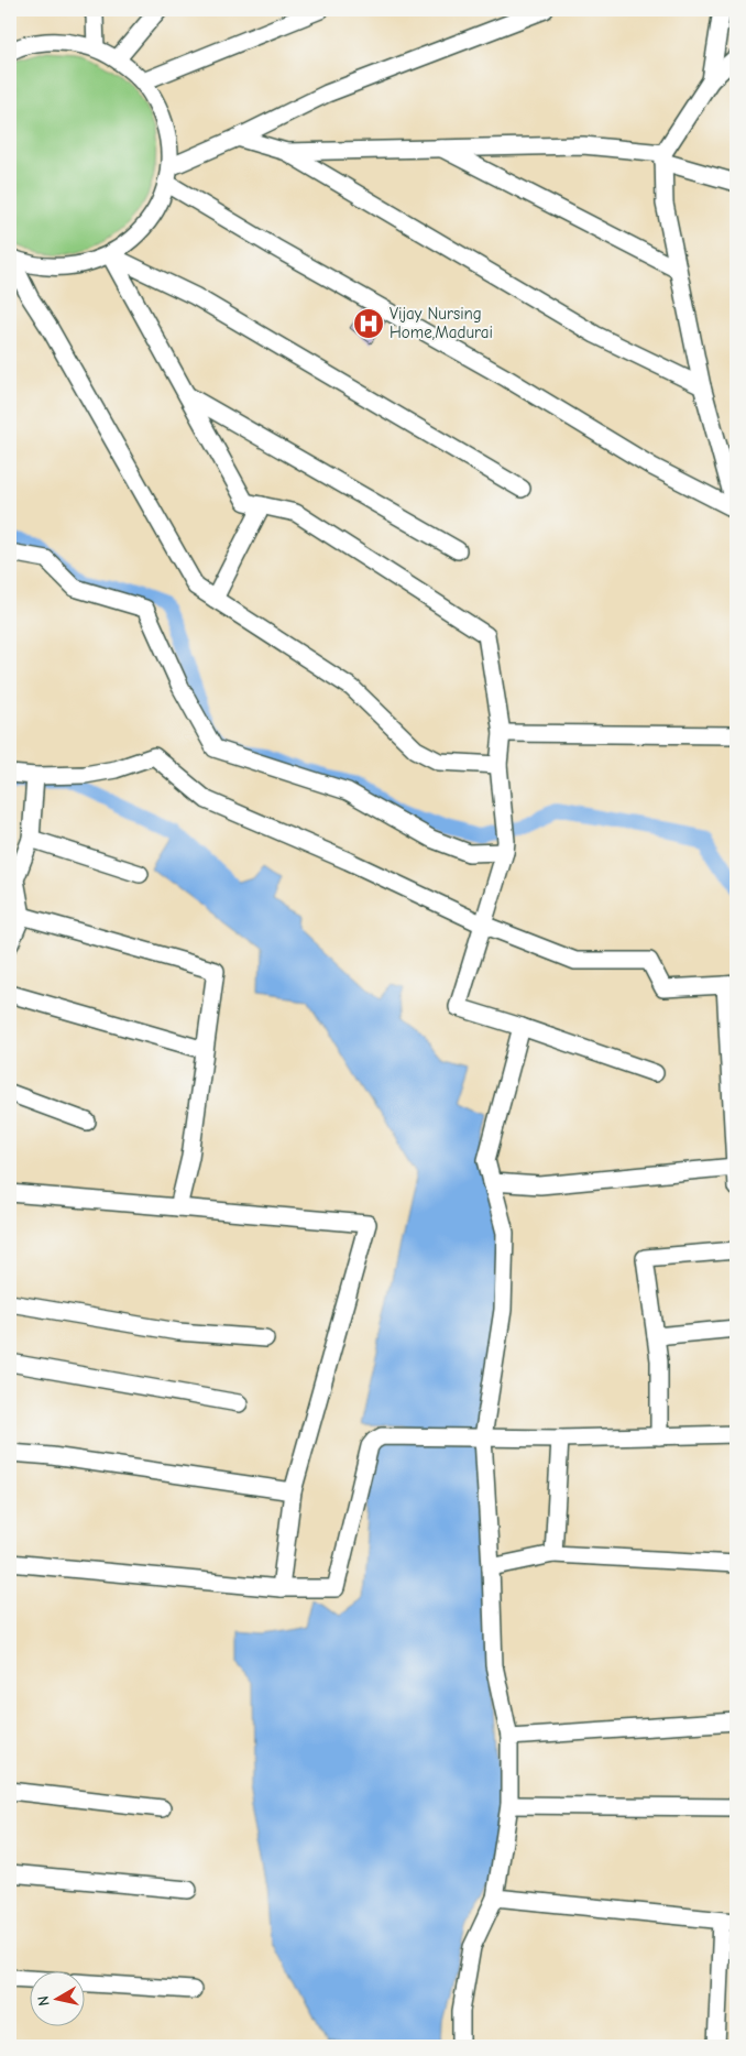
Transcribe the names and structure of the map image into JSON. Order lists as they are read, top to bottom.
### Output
{
  "places": {
    "hospital": ["Vijay Nursing Home,Madurai"]
  },
  "north": "left"
}
